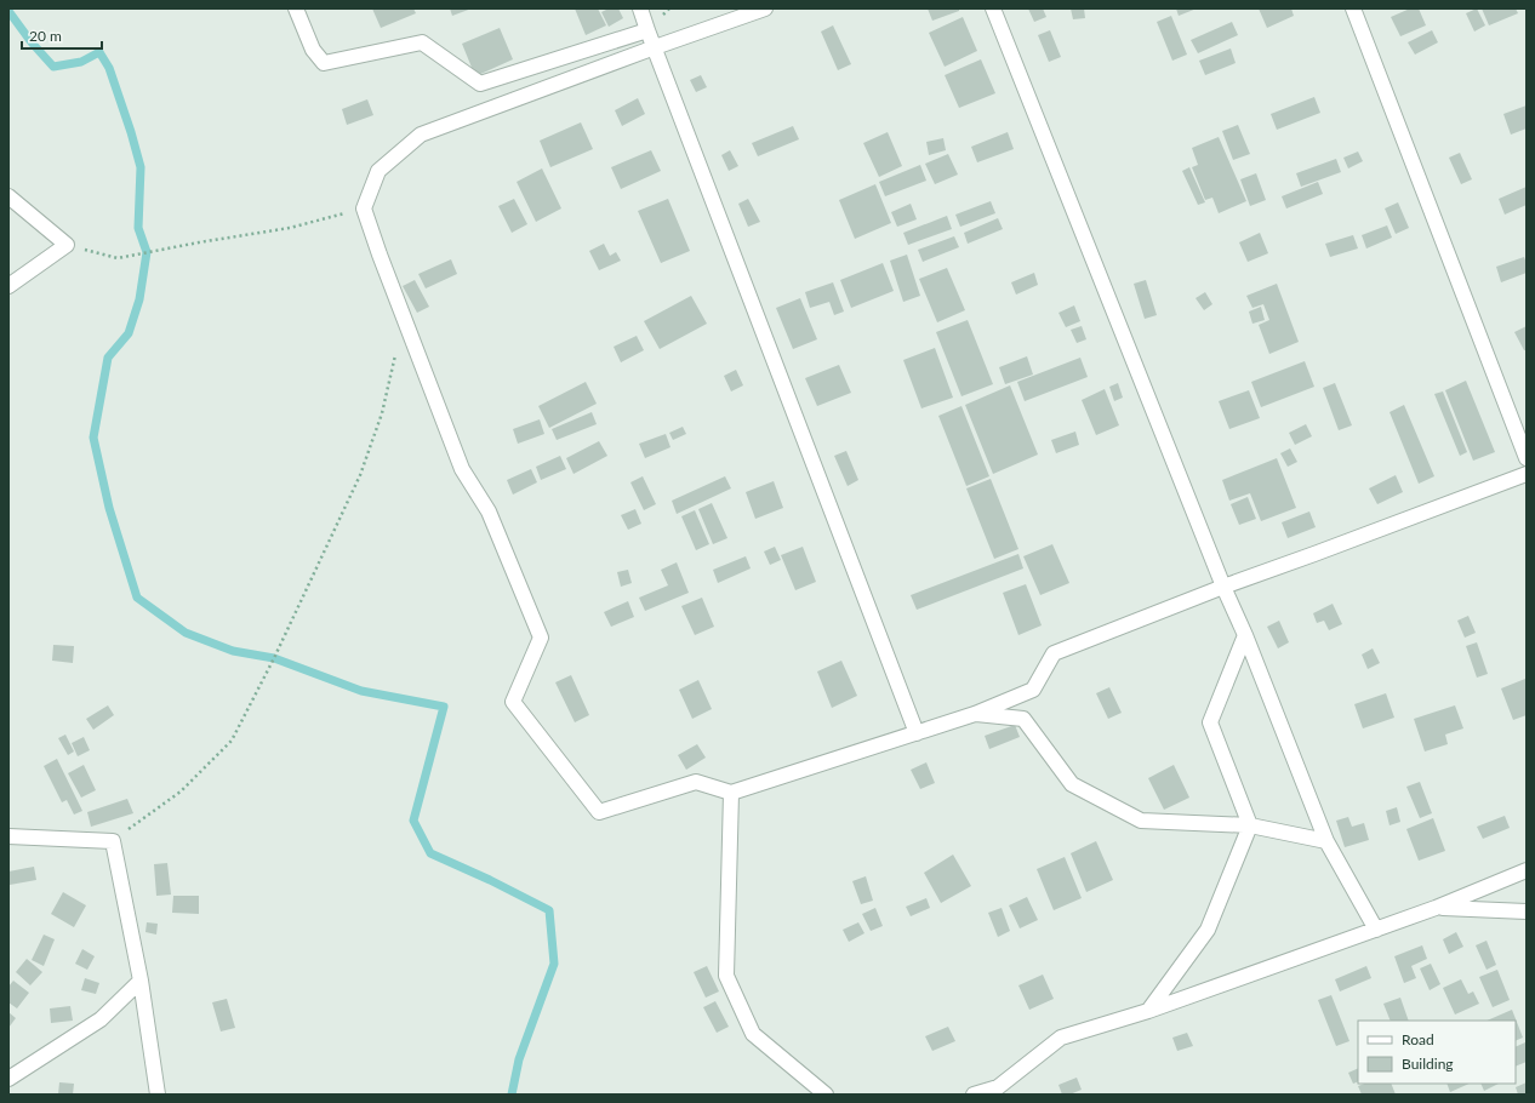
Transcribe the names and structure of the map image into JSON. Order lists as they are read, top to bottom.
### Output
{
  "legend": ["Road", "Building"],
  "scale_bar": "20 m"
}
